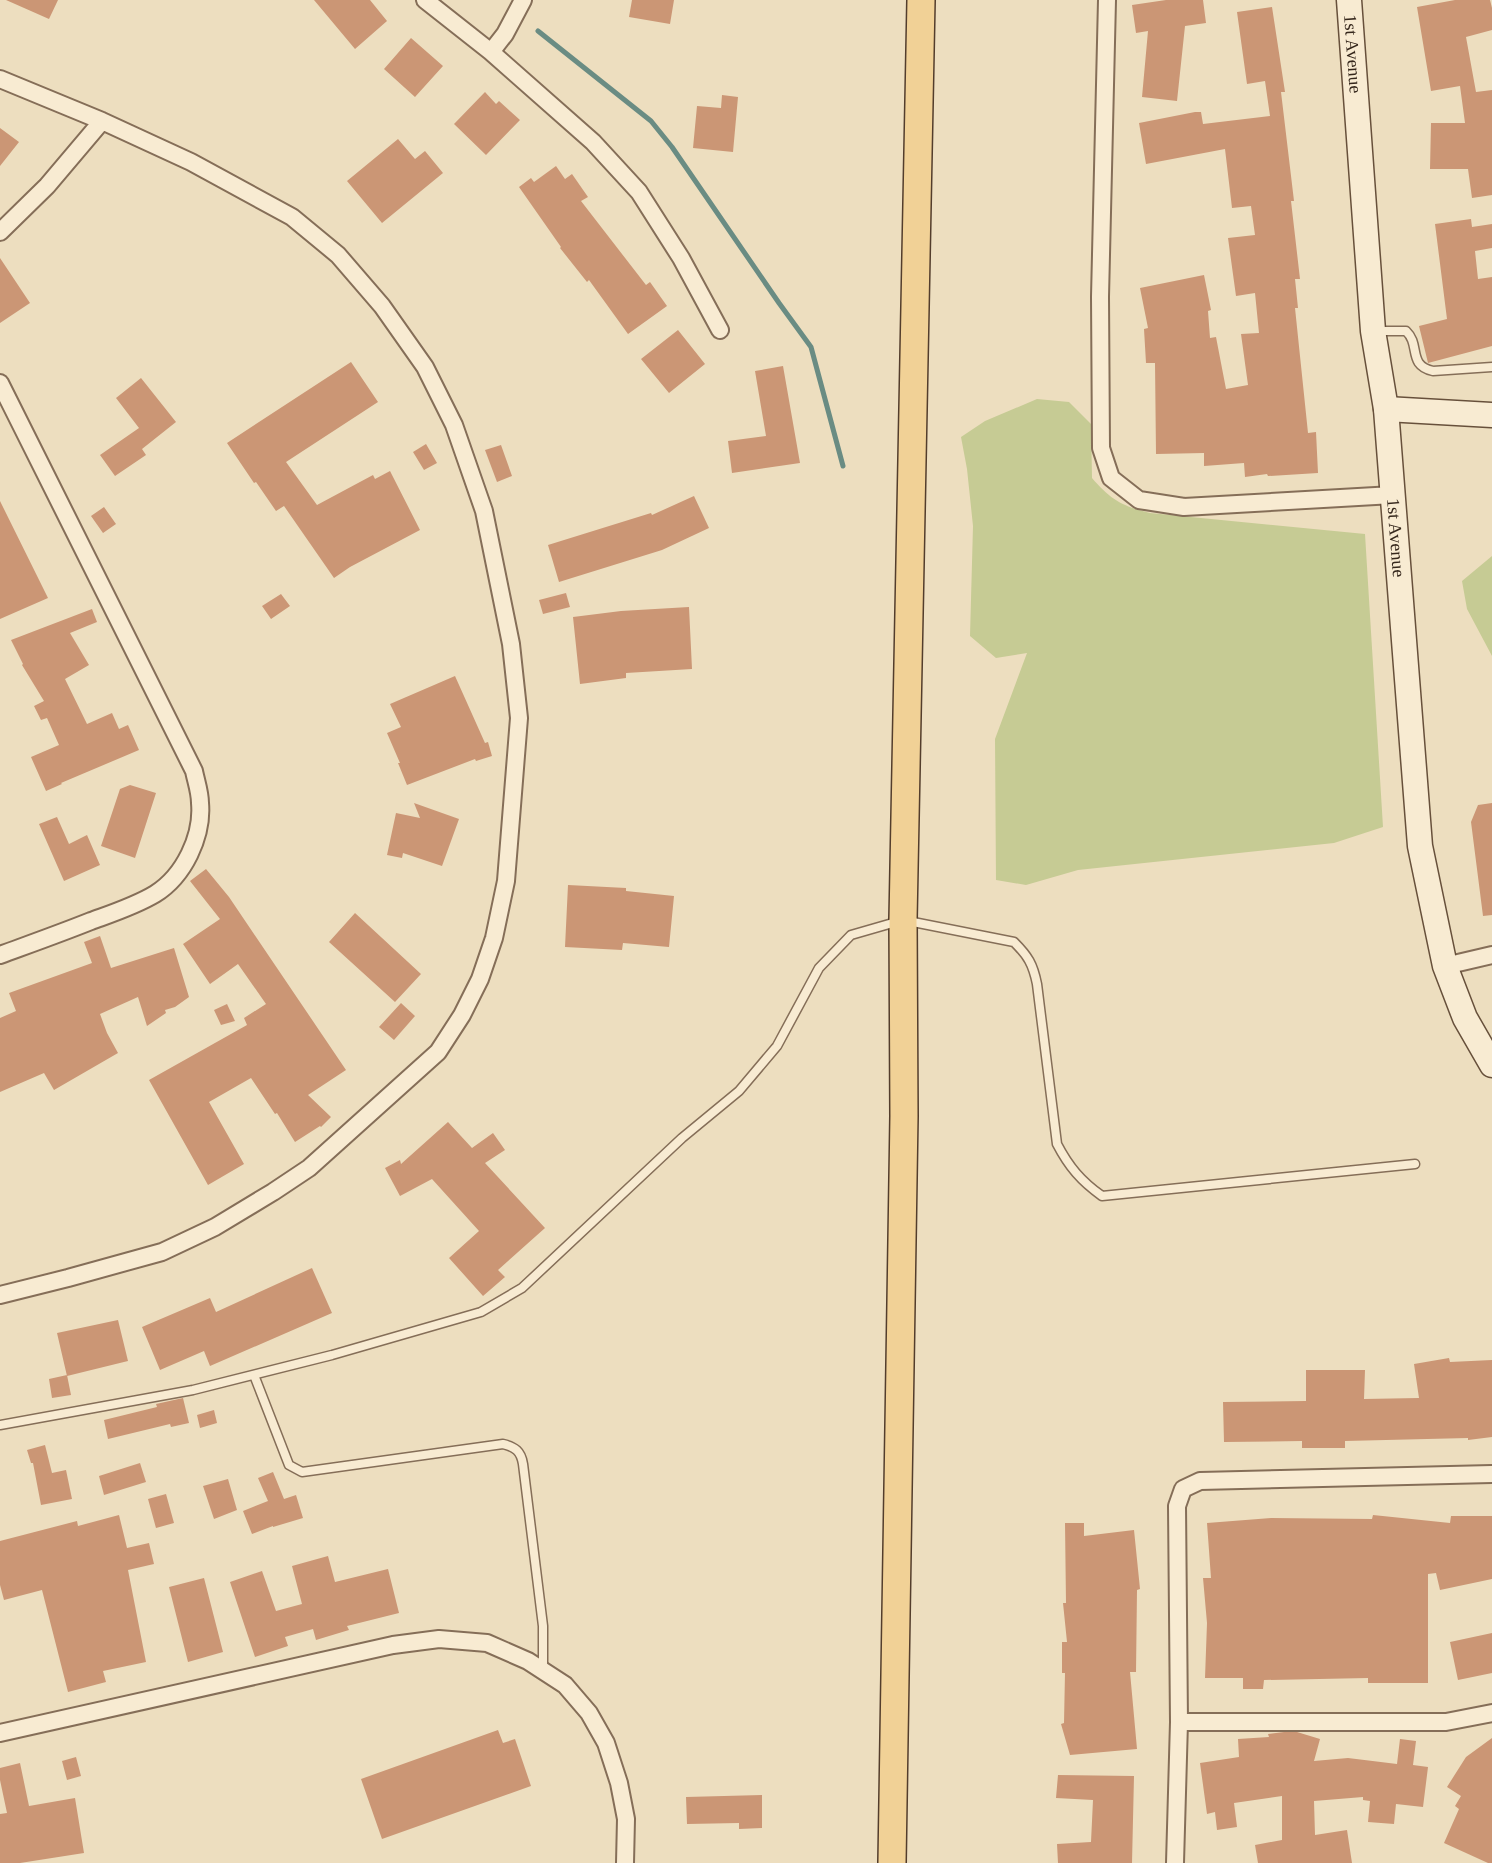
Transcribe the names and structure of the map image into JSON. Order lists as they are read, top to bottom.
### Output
{
  "streets": {
    "street": ["1st Avenue"]
  }
}
